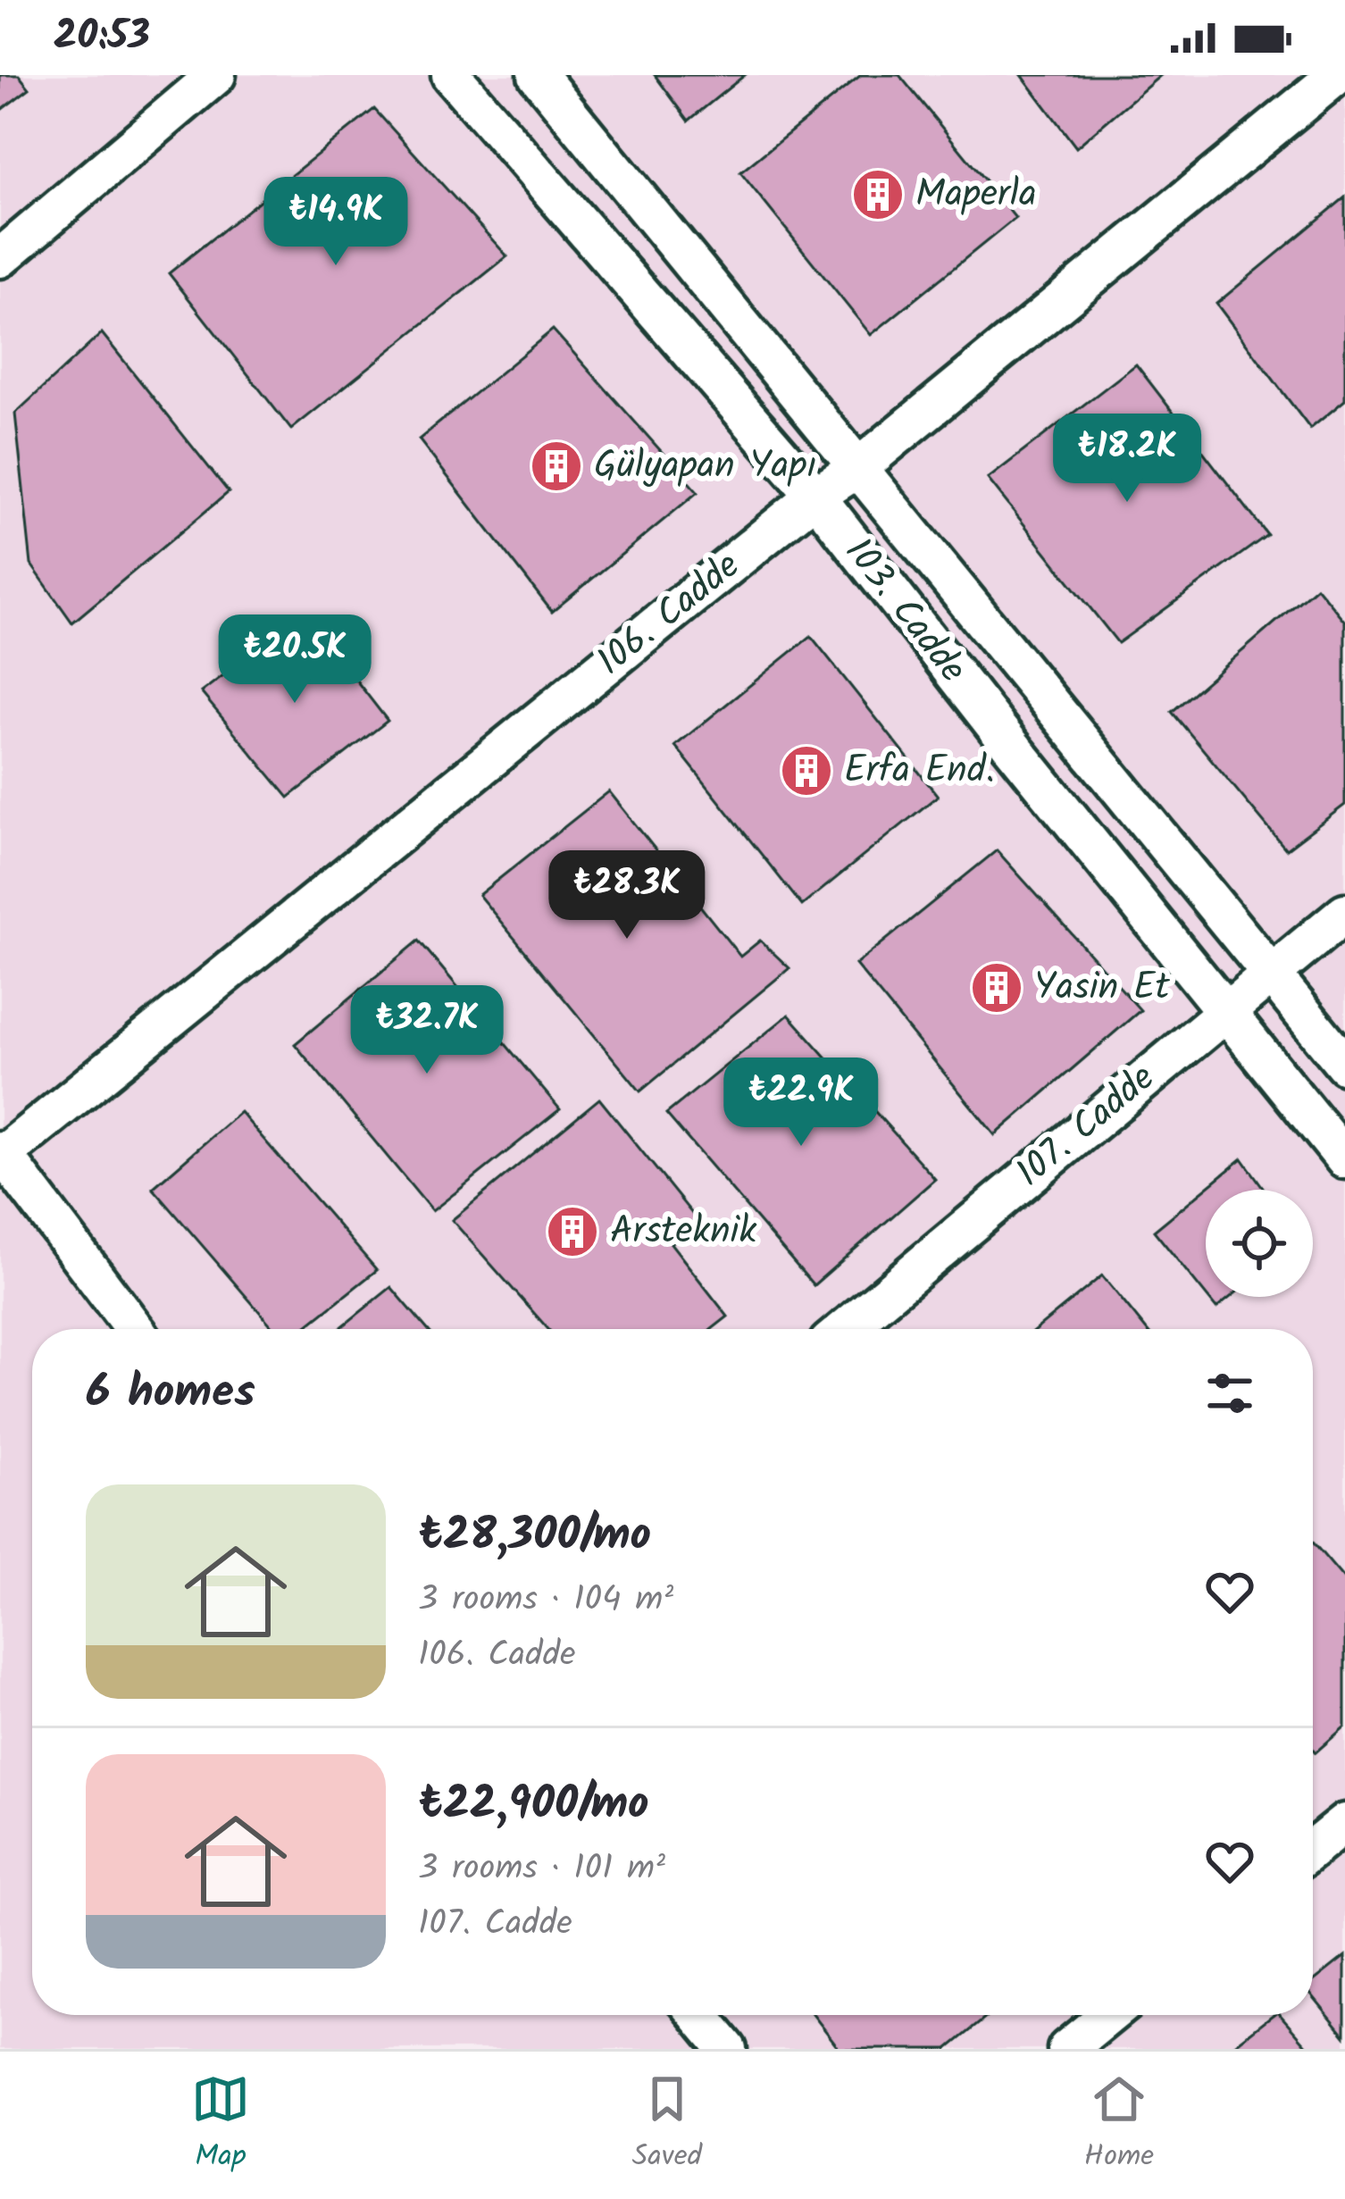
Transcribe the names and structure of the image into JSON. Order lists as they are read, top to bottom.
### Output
{
  "streets": {
    "street": ["103. Cadde", "106. Cadde", "107. Cadde"]
  },
  "crossings": [
    ["103. Cadde", "106. Cadde"],
    ["103. Cadde", "107. Cadde"]
  ],
  "places": {
    "building": [
      "Maperla",
      "Gülyapan Yapı",
      "Erfa End.",
      "Yasin Et",
      "Arsteknik"
    ]
  },
  "page": {
    "status": "20:53",
    "price": [
      "₺14.9K",
      "₺18.2K",
      "₺20.5K",
      "₺28.3K",
      "₺32.7K",
      "₺22.9K"
    ],
    "heading": "6 homes",
    "list": [
      {
        "name": "₺28,300/mo",
        "note": "3 rooms · 104 m² · 106. Cadde"
      },
      {
        "name": "₺22,900/mo",
        "note": "3 rooms · 101 m² · 107. Cadde"
      }
    ],
    "tabs": ["Map", "Saved", "Home"]
  }
}
